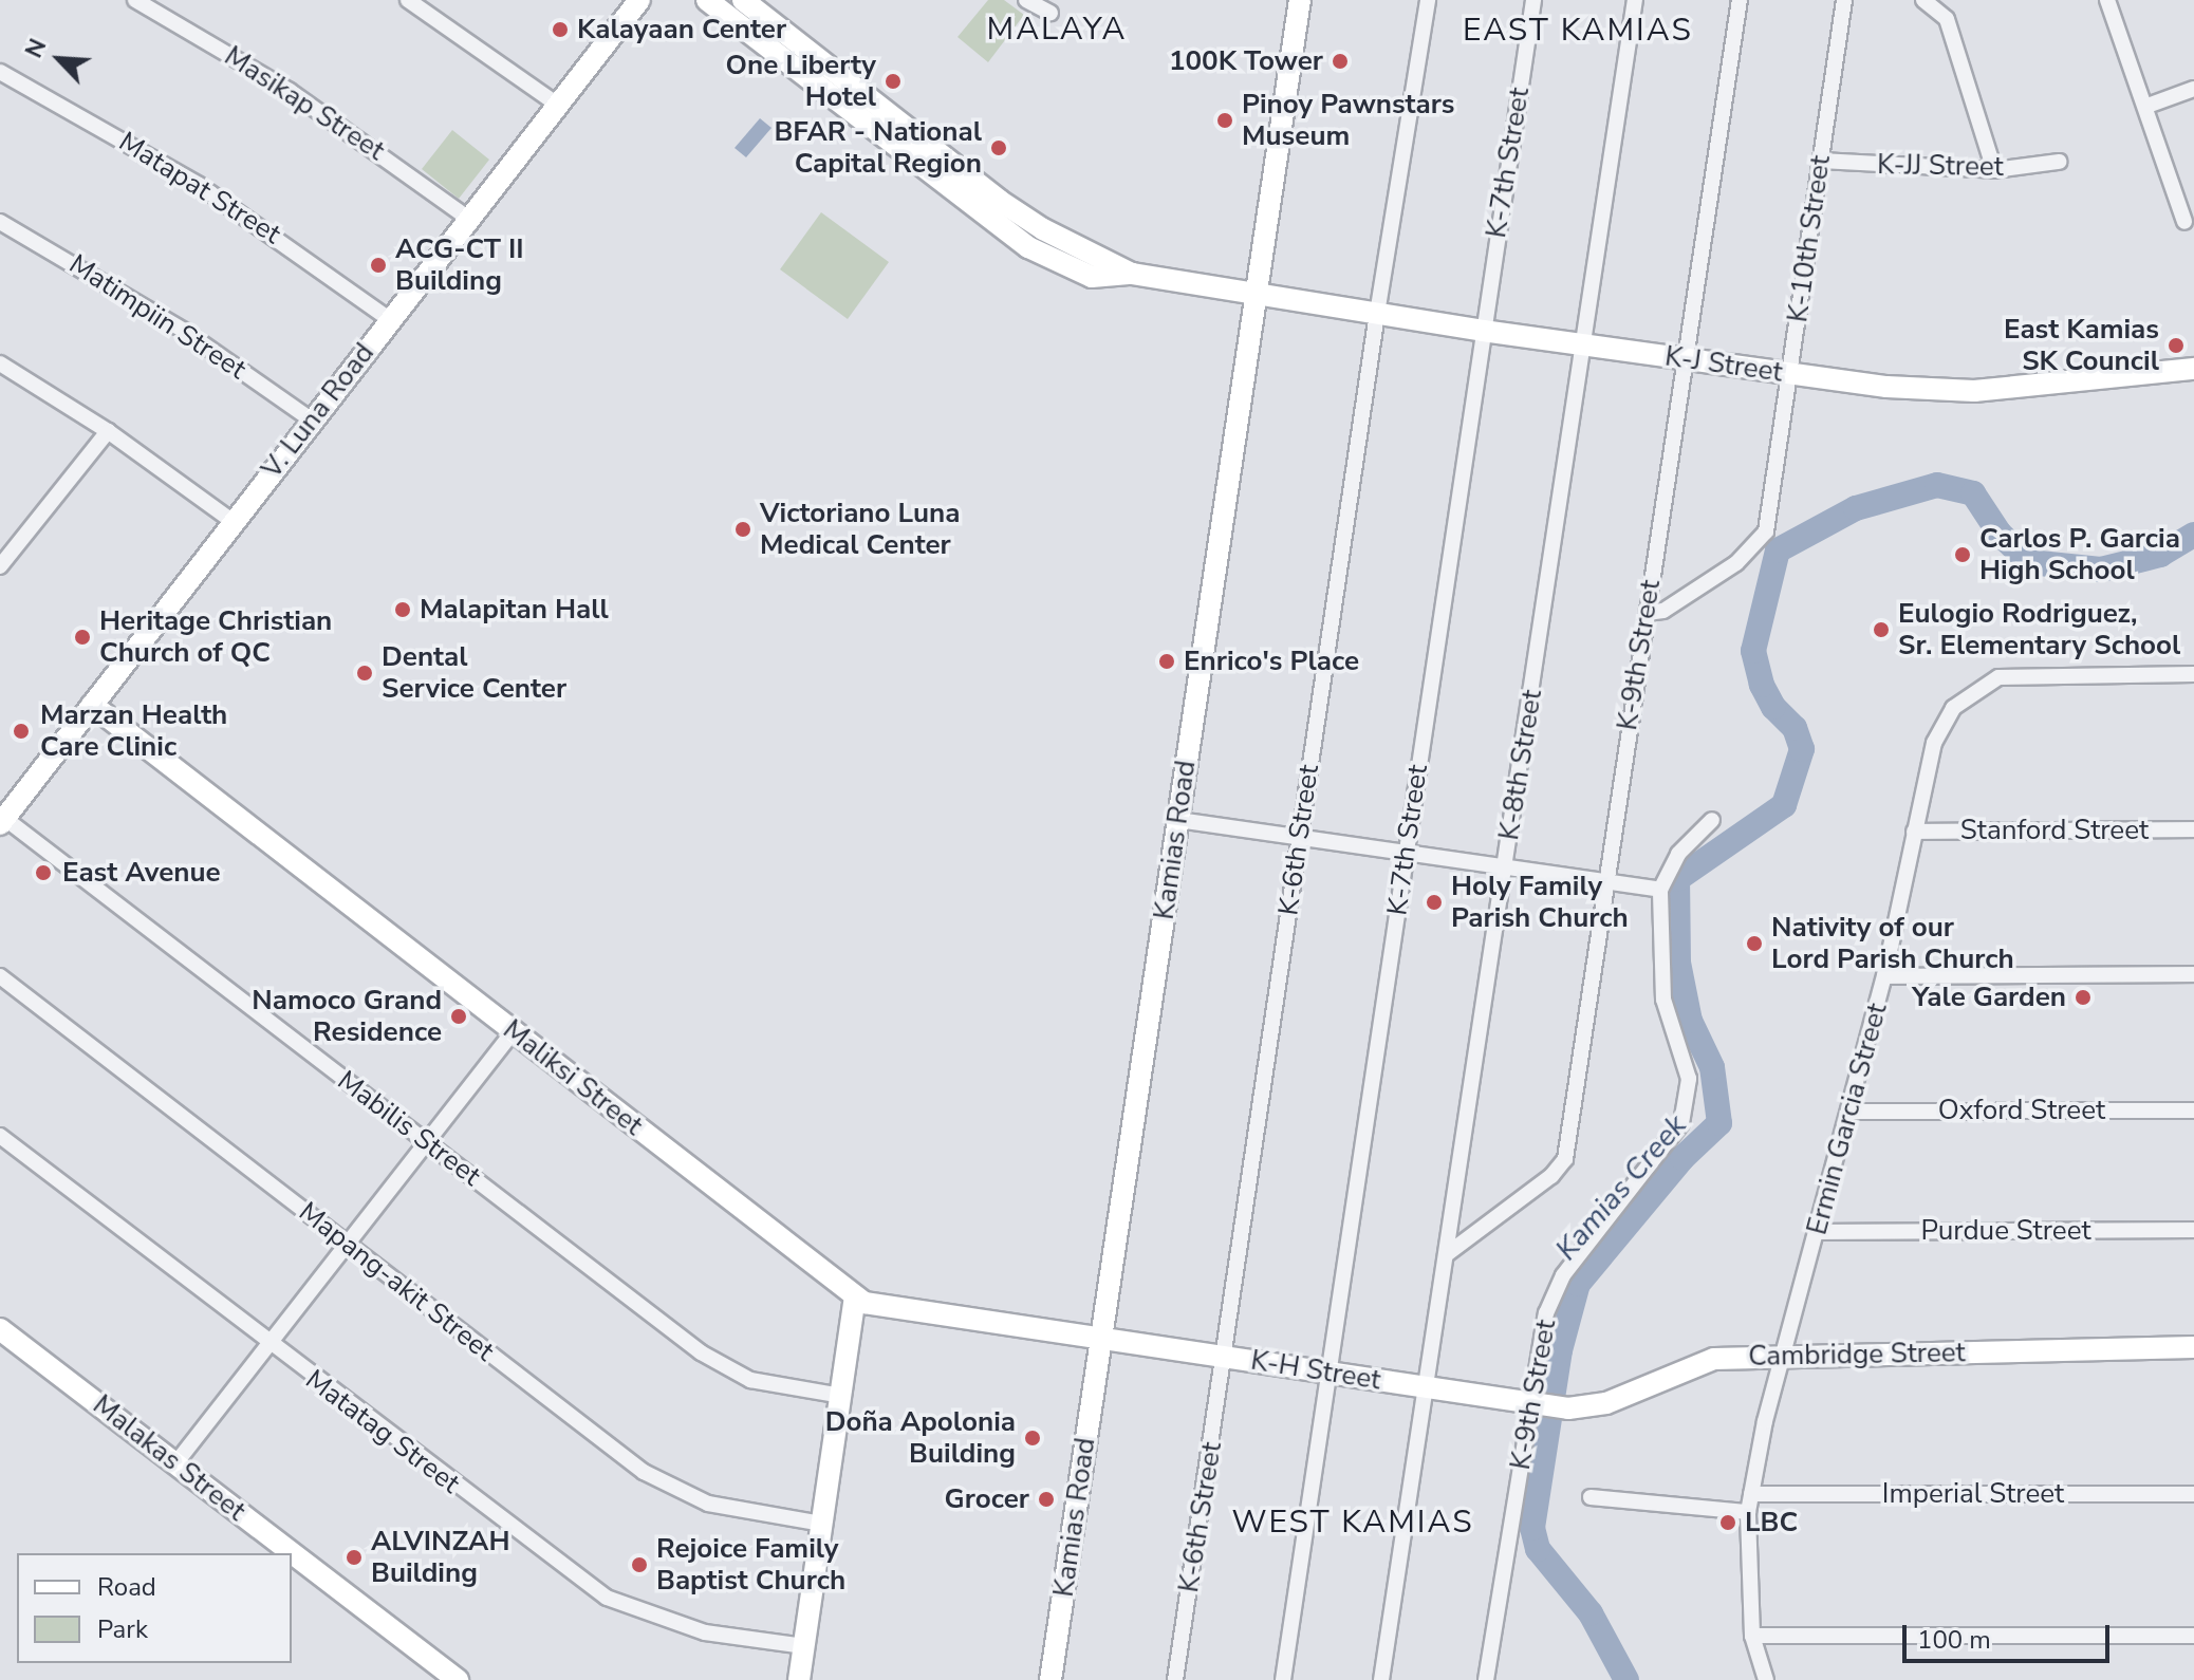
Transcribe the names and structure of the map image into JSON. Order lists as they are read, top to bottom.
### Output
{
  "streets": {
    "street": [
      "Masikap Street",
      "K-7th Street",
      "K-JJ Street",
      "Matapat Street",
      "K-10th Street",
      "Matimpiin Street",
      "K-J Street",
      "V. Luna Road",
      "K-9th Street",
      "K-8th Street",
      "Stanford Street",
      "Kamias Road",
      "K-6th Street",
      "Maliksi Street",
      "Oxford Street",
      "Ermin Garcia Street",
      "Mabilis Street",
      "Purdue Street",
      "Mapang-akit Street",
      "Cambridge Street",
      "K-H Street",
      "Matatag Street",
      "Malakas Street",
      "Imperial Street"
    ]
  },
  "crossings": [
    ["Masikap Street", "V. Luna Road"],
    ["K-7th Street", "K-J Street"],
    ["K-7th Street", "K-H Street"],
    ["K-JJ Street", "K-10th Street"],
    ["Matapat Street", "V. Luna Road"],
    ["K-10th Street", "K-J Street"],
    ["K-10th Street", "K-9th Street"],
    ["Matimpiin Street", "V. Luna Road"],
    ["K-J Street", "K-9th Street"],
    ["K-J Street", "K-8th Street"],
    ["K-J Street", "Kamias Road"],
    ["K-J Street", "K-6th Street"],
    ["V. Luna Road", "Maliksi Street"],
    ["V. Luna Road", "Mabilis Street"],
    ["K-9th Street", "K-8th Street"],
    ["K-9th Street", "Cambridge Street"],
    ["K-9th Street", "K-H Street"],
    ["K-8th Street", "K-H Street"],
    ["Stanford Street", "Ermin Garcia Street"],
    ["Kamias Road", "Maliksi Street"],
    ["Kamias Road", "K-H Street"],
    ["K-6th Street", "K-H Street"],
    ["Maliksi Street", "K-H Street"],
    ["Oxford Street", "Ermin Garcia Street"],
    ["Ermin Garcia Street", "Purdue Street"],
    ["Ermin Garcia Street", "Cambridge Street"],
    ["Ermin Garcia Street", "Imperial Street"],
    ["Cambridge Street", "K-H Street"]
  ],
  "districts": ["MALAYA", "EAST KAMIAS", "WEST KAMIAS"],
  "water": ["Kamias Creek"],
  "places": [
    "Kalayaan Center",
    "100K Tower",
    "One Liberty Hotel",
    "Pinoy Pawnstars Museum",
    "BFAR - National Capital Region",
    "ACG-CT II Building",
    "East Kamias SK Council",
    "Victoriano Luna Medical Center",
    "Carlos P. Garcia High School",
    "Malapitan Hall",
    "Eulogio Rodriguez, Sr. Elementary School",
    "Heritage Christian Church of QC",
    "Enrico's Place",
    "Dental Service Center",
    "Marzan Health Care Clinic",
    "East Avenue",
    "Holy Family Parish Church",
    "Nativity of our Lord Parish Church",
    "Yale Garden",
    "Namoco Grand Residence",
    "Doña Apolonia Building",
    "Grocer",
    "LBC",
    "ALVINZAH Building",
    "Rejoice Family Baptist Church"
  ],
  "legend": ["Road", "Park"],
  "scale_bar": "100 m",
  "north": "top left"
}
